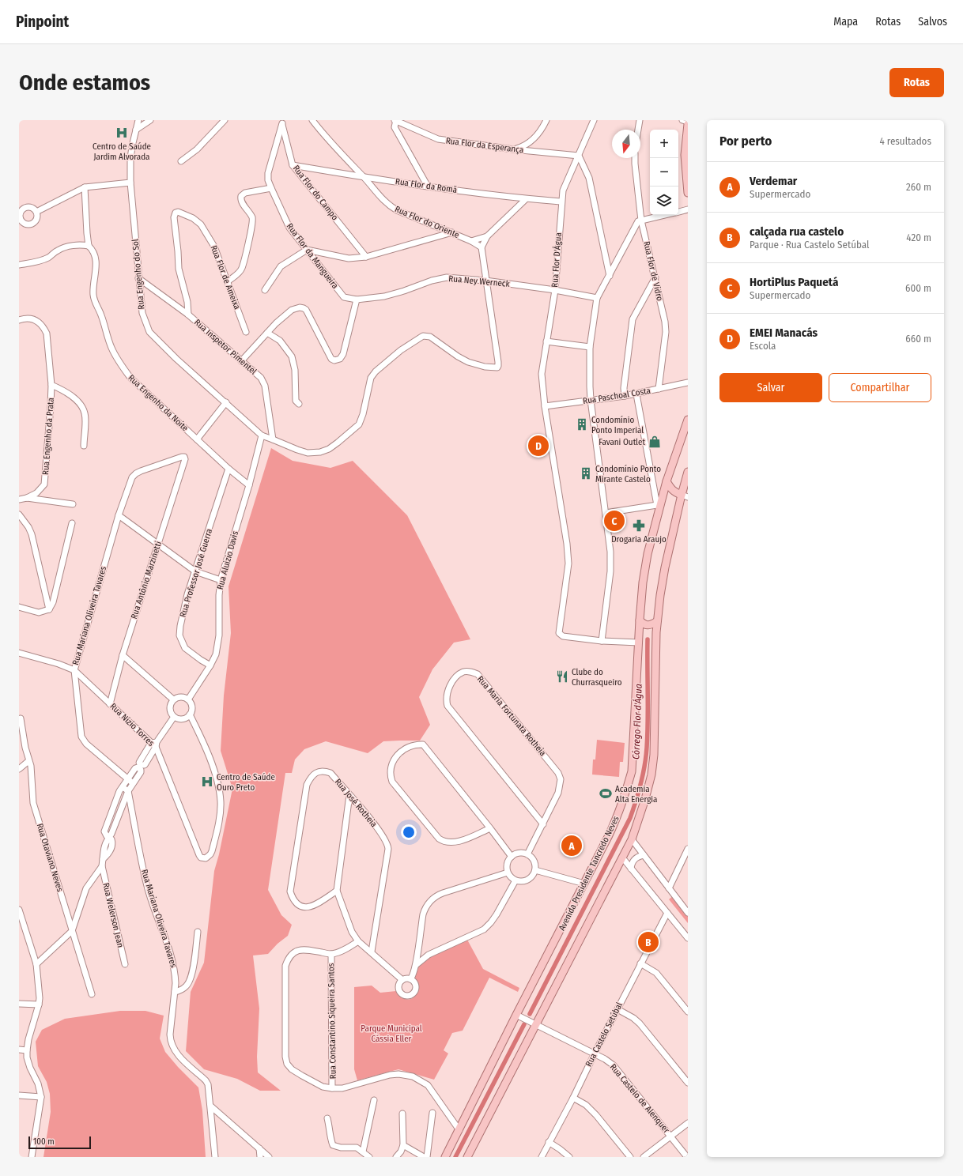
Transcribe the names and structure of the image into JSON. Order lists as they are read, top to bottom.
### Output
{
  "streets": {
    "main road": ["Avenida Presidente Tancredo Neves"],
    "street": [
      "Rua Flor da Esperança",
      "Rua Flor da Romã",
      "Rua Flor do Campo",
      "Rua Flor do Oriente",
      "Rua Flor da Mangueira",
      "Rua Flor D'Água",
      "Rua Flor de Vidro",
      "Rua Engenho do Sol",
      "Rua Flor de Ameixa",
      "Rua Ney Werneck",
      "Rua Inspetor Pimentel",
      "Rua Paschoal Costa",
      "Rua Engenho da Noite",
      "Rua Engenho da Prata",
      "Rua Aluizio Davis",
      "Rua Professor José Guerra",
      "Rua Antônio Marzinetti",
      "Rua Mariana Oliveira Tavares",
      "Rua Maria Fortunata Rotheia",
      "Rua Nízio Torres",
      "Rua José Rotheia",
      "Rua Otaviano Neves",
      "Rua Welerson Jean",
      "Rua Constantino Siqueira Santos",
      "Rua Castelo Setúbal",
      "Rua Castelo de Alenquer"
    ]
  },
  "crossings": [
    ["Rua Flor da Esperança", "Rua Flor D'Água"],
    ["Rua Flor da Romã", "Rua Flor do Campo"],
    ["Rua Flor da Romã", "Rua Flor do Oriente"],
    ["Rua Flor da Romã", "Rua Flor D'Água"],
    ["Rua Flor do Campo", "Rua Flor da Mangueira"],
    ["Rua Flor da Mangueira", "Rua Ney Werneck"],
    ["Rua Flor D'Água", "Rua Ney Werneck"],
    ["Rua Flor D'Água", "Rua Paschoal Costa"],
    ["Rua Flor de Vidro", "Rua Paschoal Costa"],
    ["Rua Engenho do Sol", "Rua Inspetor Pimentel"],
    ["Rua Engenho do Sol", "Rua Aluizio Davis"],
    ["Rua Flor de Ameixa", "Rua Inspetor Pimentel"],
    ["Rua Engenho da Noite", "Rua Aluizio Davis"],
    ["Rua Engenho da Noite", "Rua Professor José Guerra"],
    ["Rua Aluizio Davis", "Rua Professor José Guerra"],
    ["Rua Aluizio Davis", "Rua Nízio Torres"],
    ["Rua Antônio Marzinetti", "Rua Mariana Oliveira Tavares"],
    ["Rua Antônio Marzinetti", "Rua Nízio Torres"],
    ["Rua Mariana Oliveira Tavares", "Rua Nízio Torres"],
    ["Avenida Presidente Tancredo Neves", "Rua Constantino Siqueira Santos"],
    ["Avenida Presidente Tancredo Neves", "Rua Castelo de Alenquer"],
    ["Rua Castelo Setúbal", "Rua Castelo de Alenquer"]
  ],
  "water": ["Córrego Flor d'Água"],
  "parks": ["Parque Municipal Cássia Eller"],
  "places": {
    "hospital": ["Centro de Saúde Jardim Alvorada", "Centro de Saúde Ouro Preto"],
    "building": ["Condomínio Ponto Imperial", "Condomínio Ponto Mirante Castelo"],
    "shop": ["Favani Outlet"],
    "pharmacy": ["Drogaria Araujo"],
    "restaurant": ["Clube do Churrasqueiro"],
    "sports": ["Academia Alta Energia"]
  },
  "scale_bar": "100 m",
  "north": "bottom",
  "page": {
    "header": "Pinpoint",
    "nav": ["Mapa", "Rotas", "Salvos"],
    "buttons": [
      "Rotas",
      ["Salvar", "Compartilhar"]
    ],
    "title": "Onde estamos",
    "heading": ["Por perto", "4 resultados"],
    "map_buttons": ["+", "−"],
    "list": [
      {
        "mark": "A",
        "name": "Verdemar",
        "note": "Supermercado",
        "value": "260 m"
      },
      {
        "mark": "B",
        "name": "calçada rua castelo",
        "note": "Parque · Rua Castelo Setúbal",
        "value": "420 m"
      },
      {
        "mark": "C",
        "name": "HortiPlus Paquetá",
        "note": "Supermercado",
        "value": "600 m"
      },
      {
        "mark": "D",
        "name": "EMEI Manacás",
        "note": "Escola",
        "value": "660 m"
      }
    ],
    "pins": [
      "D",
      "C",
      "A",
      "B"
    ],
    "scale": "100 m"
  }
}
